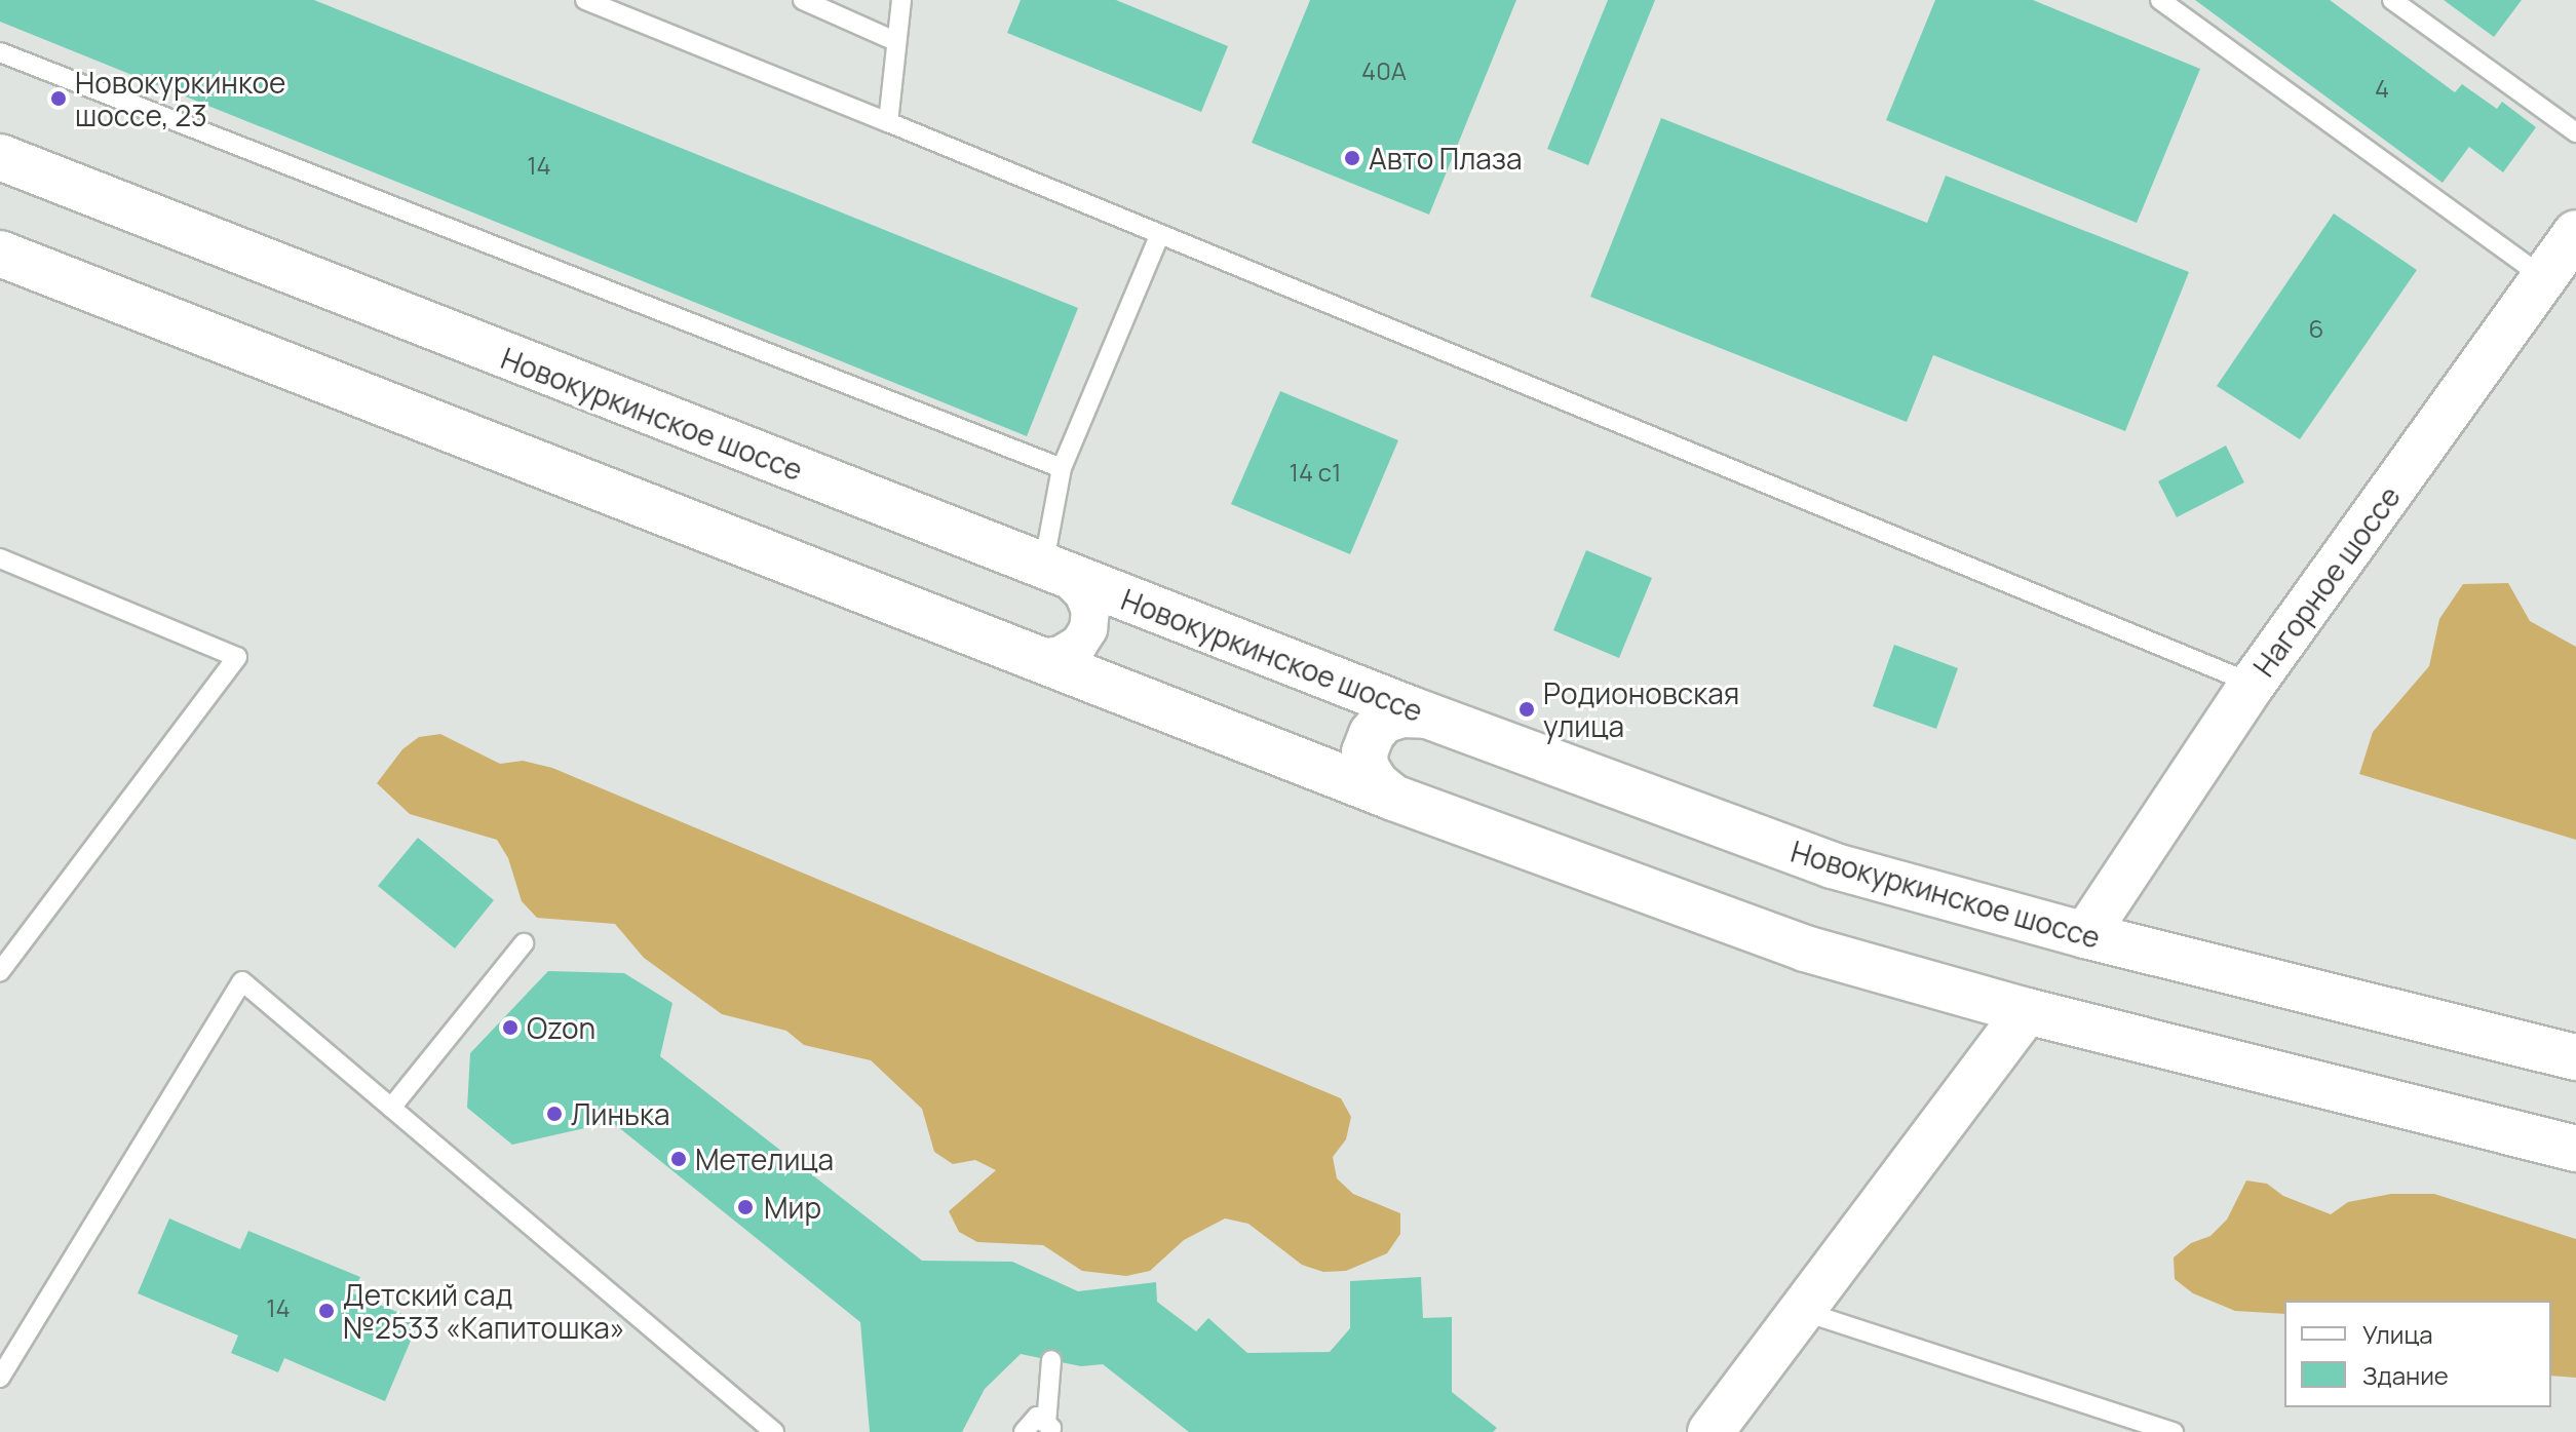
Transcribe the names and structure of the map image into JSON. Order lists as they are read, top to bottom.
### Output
{
  "streets": {
    "main road": ["Новокуркинское шоссе", "Нагорное шоссе"]
  },
  "crossings": [
    ["Новокуркинское шоссе", "Нагорное шоссе"]
  ],
  "places": [
    "Новокуркинкое шоссе, 23",
    "Авто Плаза",
    "Родионовская улица",
    "Ozon",
    "Линька",
    "Метелица",
    "Мир",
    "Детский сад №2533 «Капитошка»"
  ],
  "house_numbers": [
    "40А",
    "4",
    "14",
    "6",
    "14 с1",
    "14"
  ],
  "legend": ["Улица", "Здание"]
}
